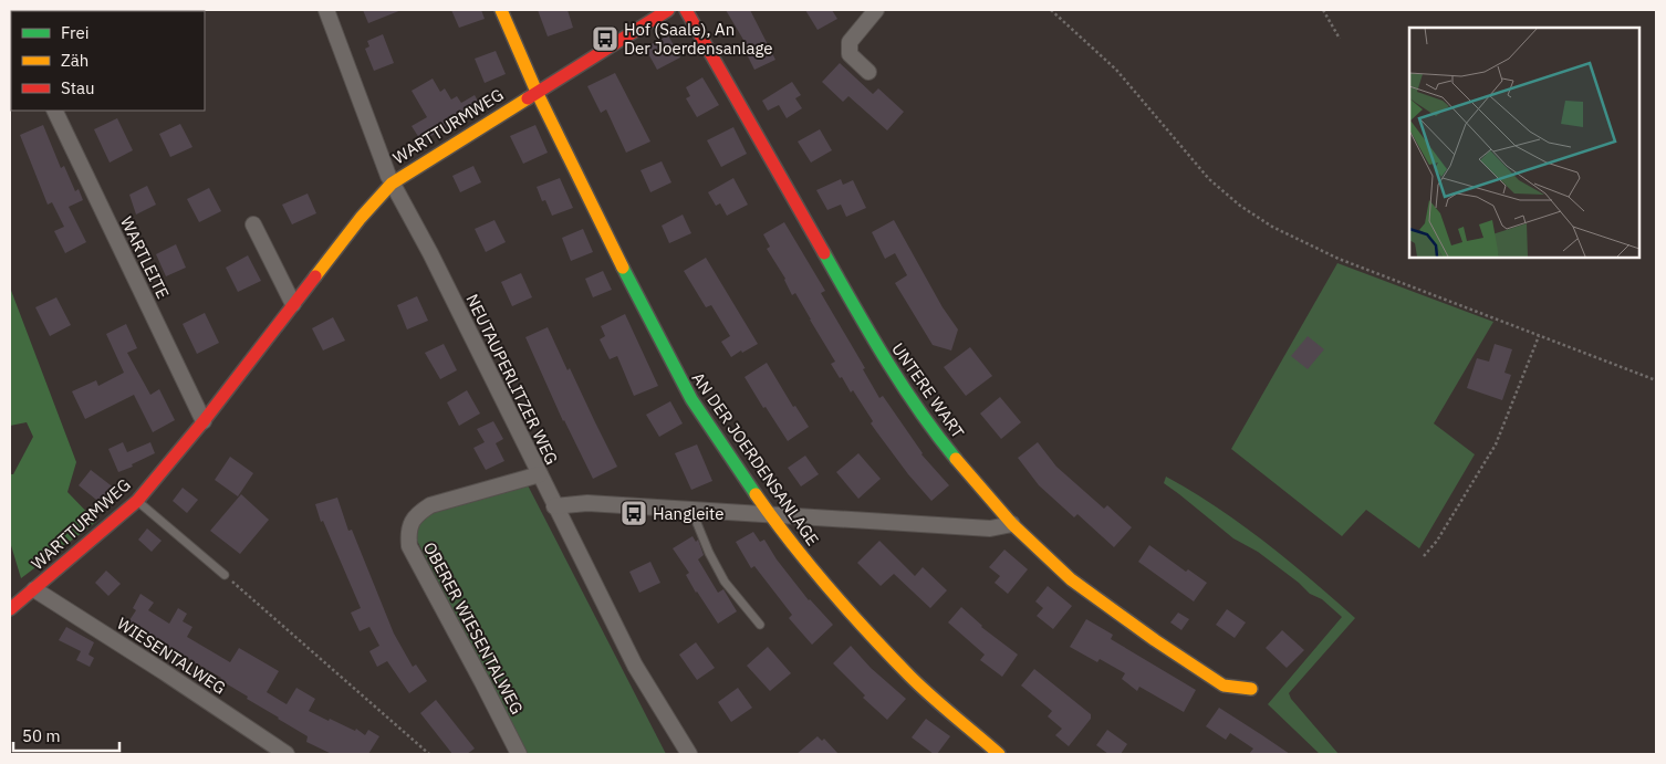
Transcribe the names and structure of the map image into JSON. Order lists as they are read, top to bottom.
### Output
{
  "streets": {
    "street": [
      "WARTTURMWEG",
      "WARTLEITE",
      "NEUTAUPERLITZER WEG",
      "UNTERE WART",
      "AN DER JOERDENSANLAGE",
      "OBERER WIESENTALWEG",
      "WIESENTALWEG"
    ]
  },
  "crossings": [
    ["WARTTURMWEG", "WARTLEITE"],
    ["WARTTURMWEG", "NEUTAUPERLITZER WEG"],
    ["WARTTURMWEG", "AN DER JOERDENSANLAGE"],
    ["WARTTURMWEG", "WIESENTALWEG"],
    ["NEUTAUPERLITZER WEG", "OBERER WIESENTALWEG"]
  ],
  "places": {
    "bus stop": ["Hof (Saale), An Der Joerdensanlage", "Hangleite"]
  },
  "legend": ["Frei", "Zäh", "Stau"],
  "scale_bar": "50 m"
}
